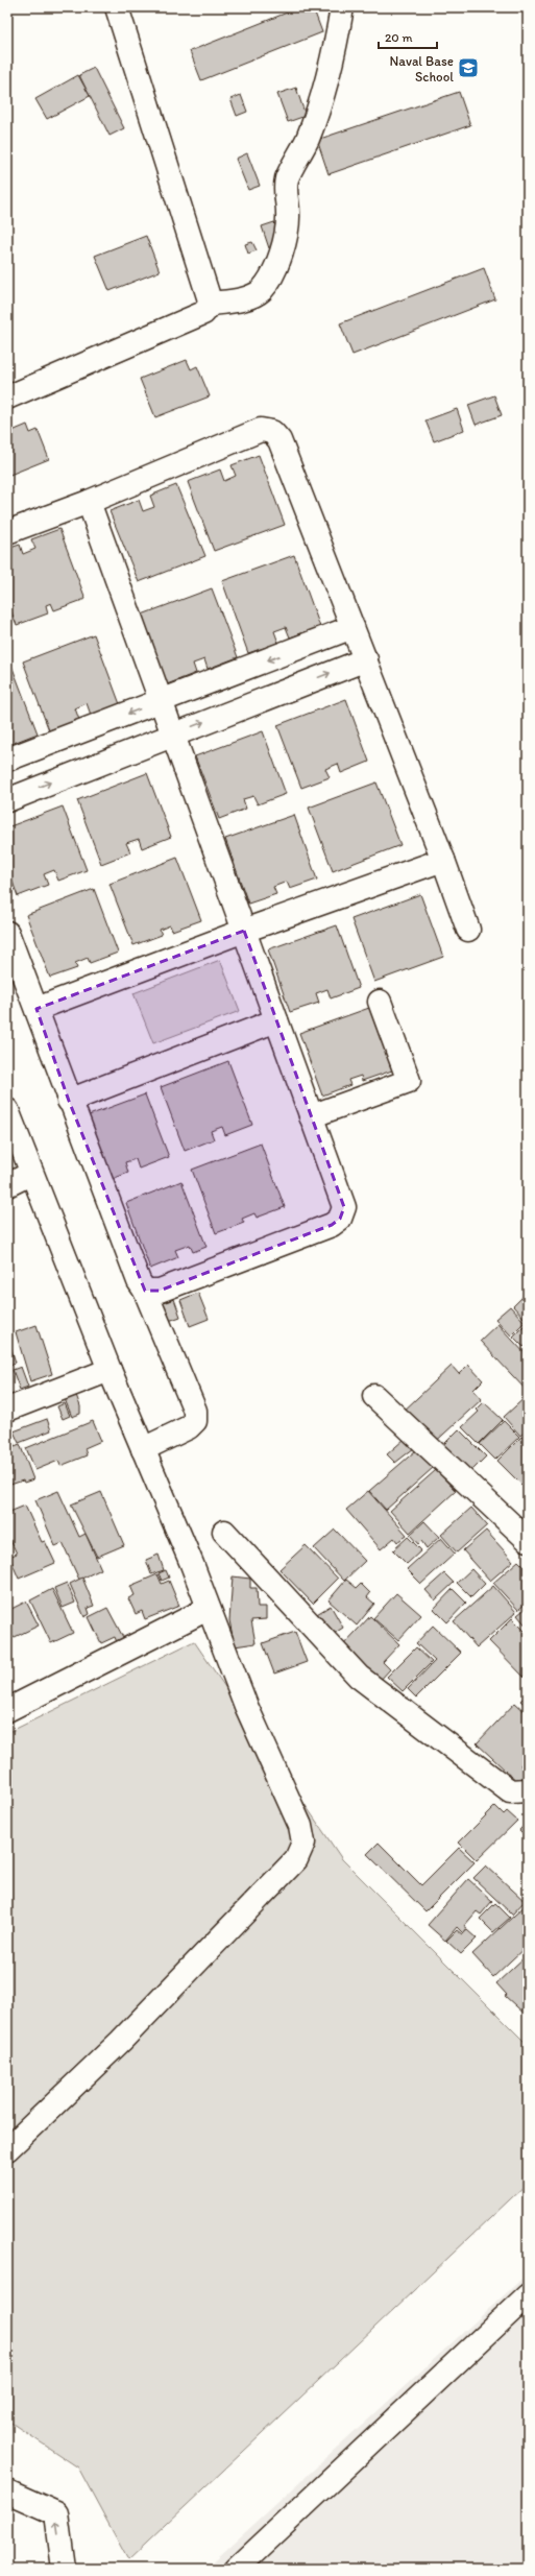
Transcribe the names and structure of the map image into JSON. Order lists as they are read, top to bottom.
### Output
{
  "places": {
    "school or university": ["Naval Base School"]
  },
  "scale_bar": "20 m"
}
